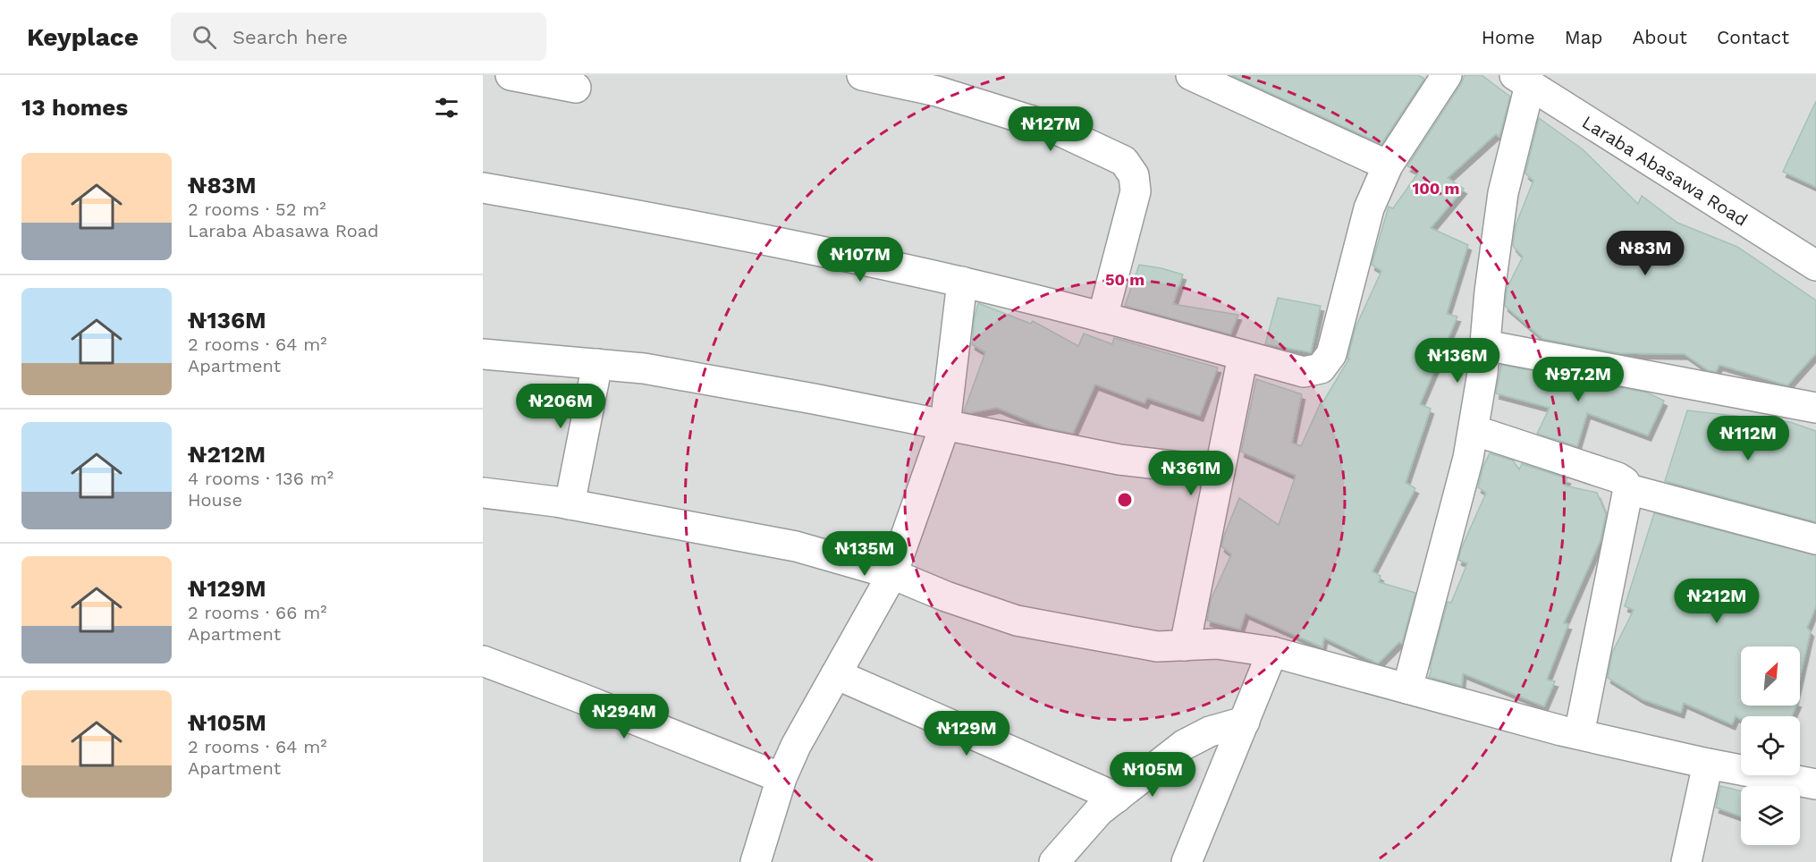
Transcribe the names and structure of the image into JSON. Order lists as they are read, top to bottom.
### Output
{
  "streets": {
    "street": ["Laraba Abasawa Road"]
  },
  "north": "top right",
  "page": {
    "header": "Keyplace",
    "search": "Search here",
    "nav": [
      "Home",
      "Map",
      "About",
      "Contact"
    ],
    "heading": "13 homes",
    "price": [
      "₦127M",
      "₦83M",
      "₦107M",
      "₦136M",
      "₦97.2M",
      "₦206M",
      "₦112M",
      "₦361M",
      "₦135M",
      "₦212M",
      "₦294M",
      "₦129M",
      "₦105M"
    ],
    "list": [
      {
        "name": "₦83M",
        "note": "2 rooms · 52 m² · Laraba Abasawa Road"
      },
      {
        "name": "₦136M",
        "note": "2 rooms · 64 m² · Apartment"
      },
      {
        "name": "₦212M",
        "note": "4 rooms · 136 m² · House"
      },
      {
        "name": "₦129M",
        "note": "2 rooms · 66 m² · Apartment"
      },
      {
        "name": "₦105M",
        "note": "2 rooms · 64 m² · Apartment"
      }
    ]
  },
  "rings": ["100 m", "50 m"]
}
